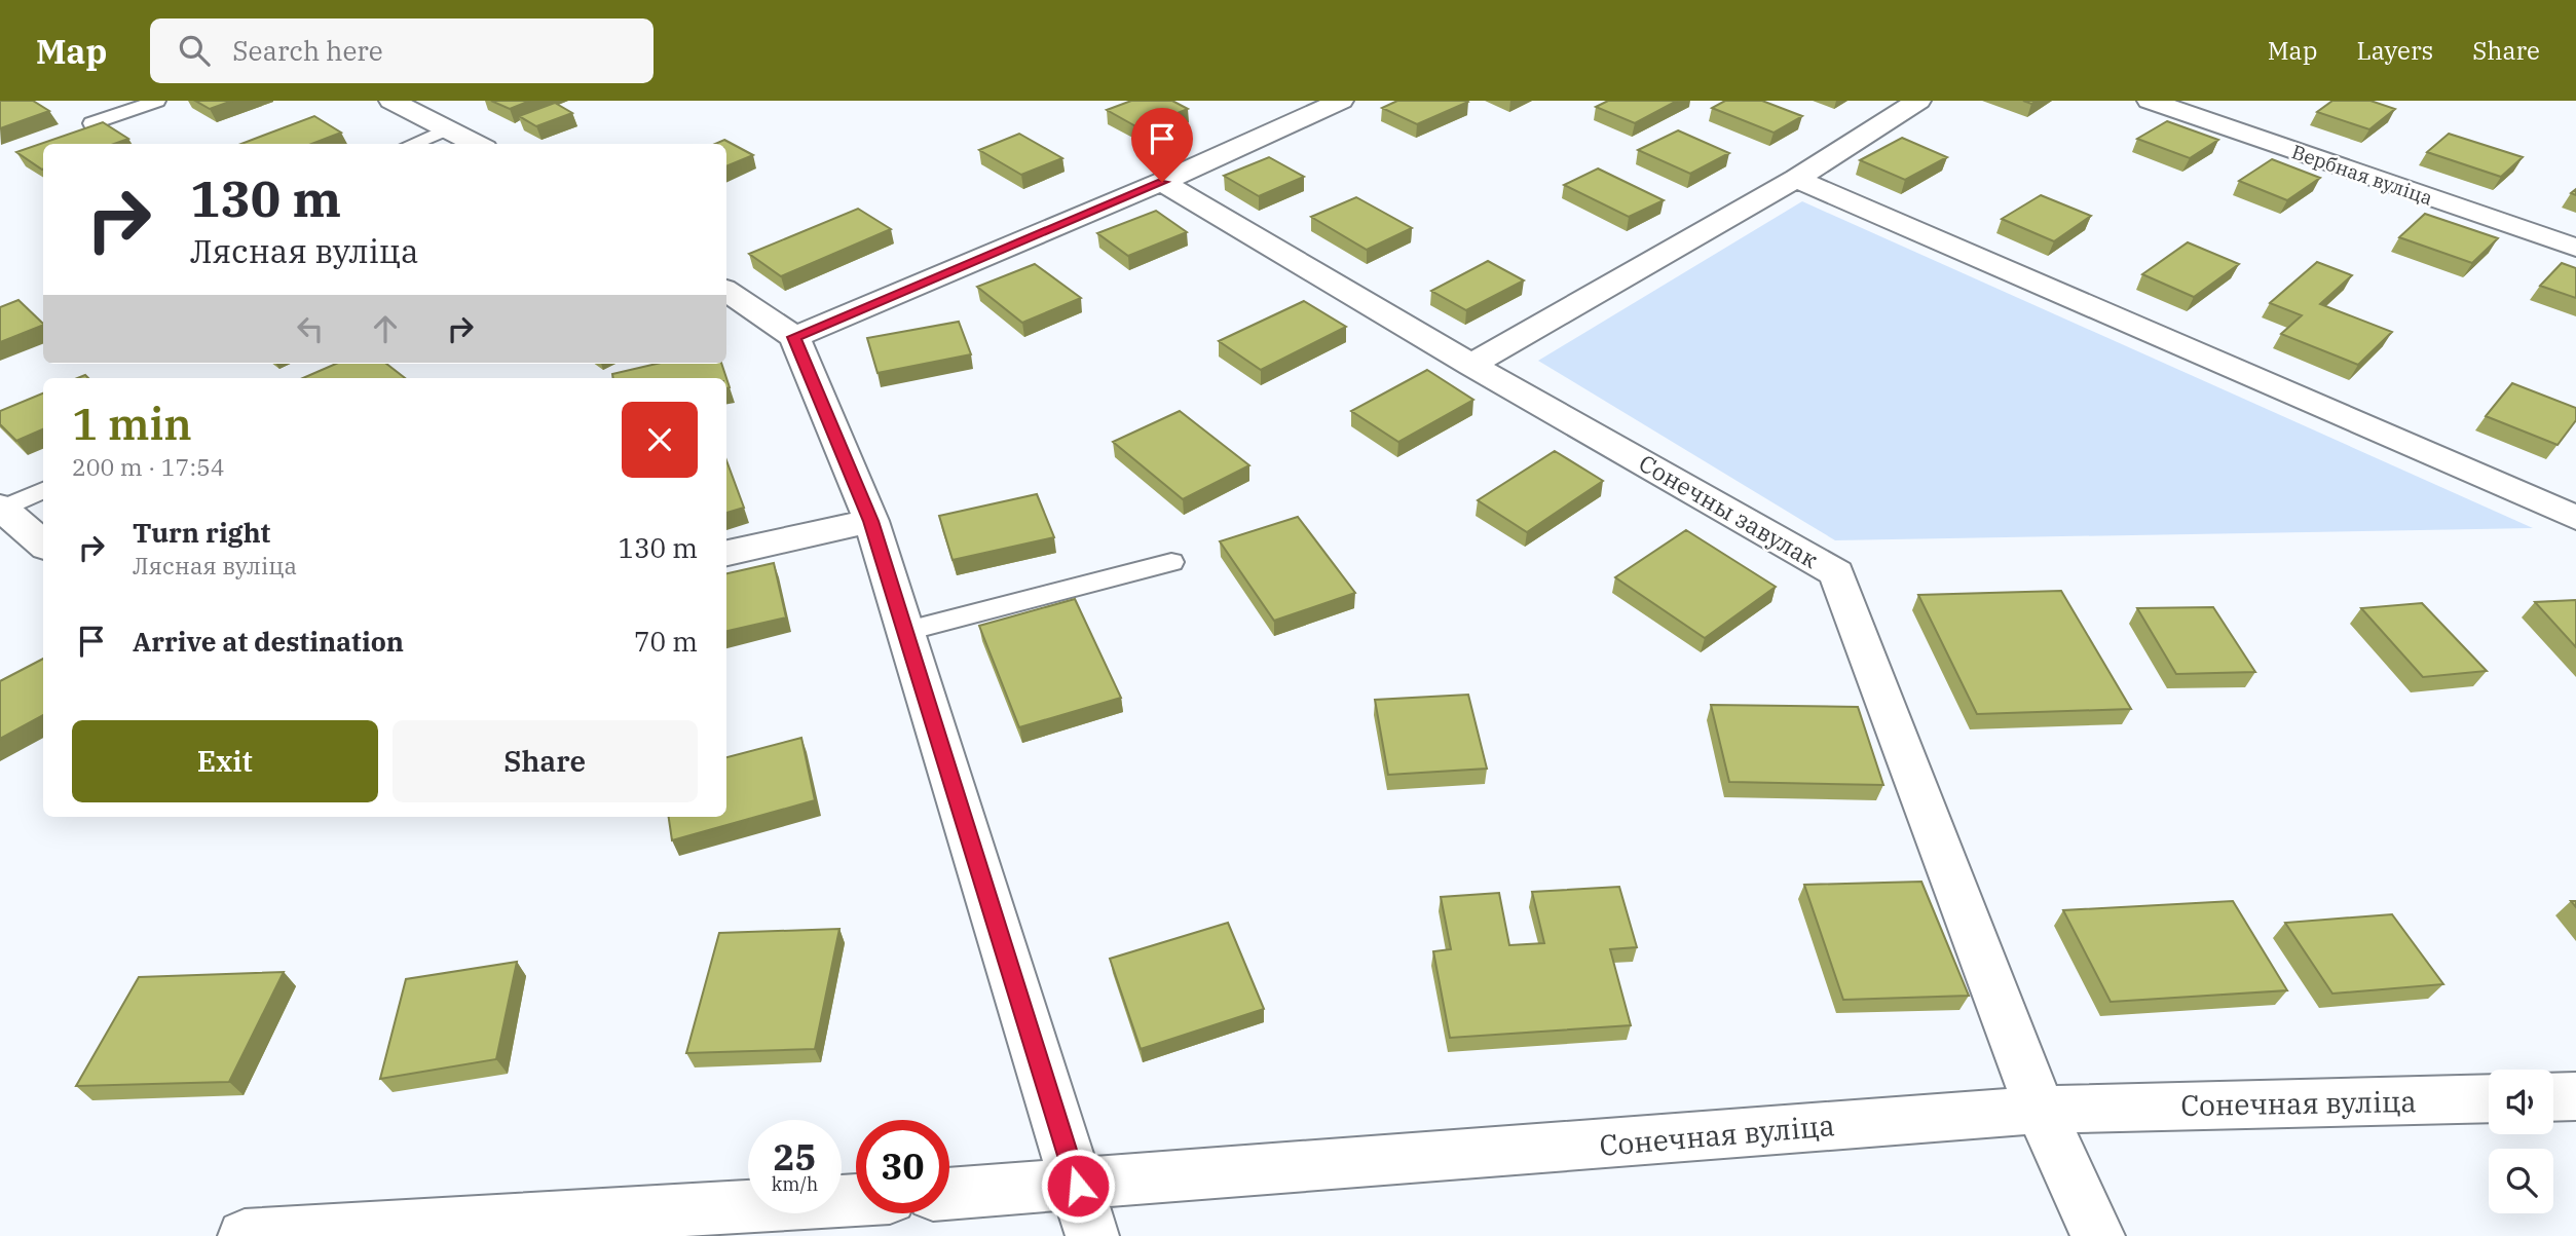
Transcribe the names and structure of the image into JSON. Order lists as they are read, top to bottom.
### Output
{
  "streets": {
    "street": ["Вербная вуліца", "Сонечны завулак", "Сонечная вуліца"]
  },
  "crossings": [
    ["Сонечны завулак", "Сонечная вуліца"]
  ],
  "page": {
    "header": "Map",
    "search": "Search here",
    "nav": ["Map", "Layers", "Share"],
    "turn": ["130 m", "Лясная вуліца"],
    "heading": ["1 min", "200 m · 17:54"],
    "list": [
      {
        "name": "Turn right",
        "note": "Лясная вуліца",
        "value": "130 m"
      },
      {
        "name": "Arrive at destination",
        "value": "70 m"
      }
    ],
    "buttons": ["Exit", "Share"],
    "speed": "25 km/h",
    "limit": "30"
  }
}
